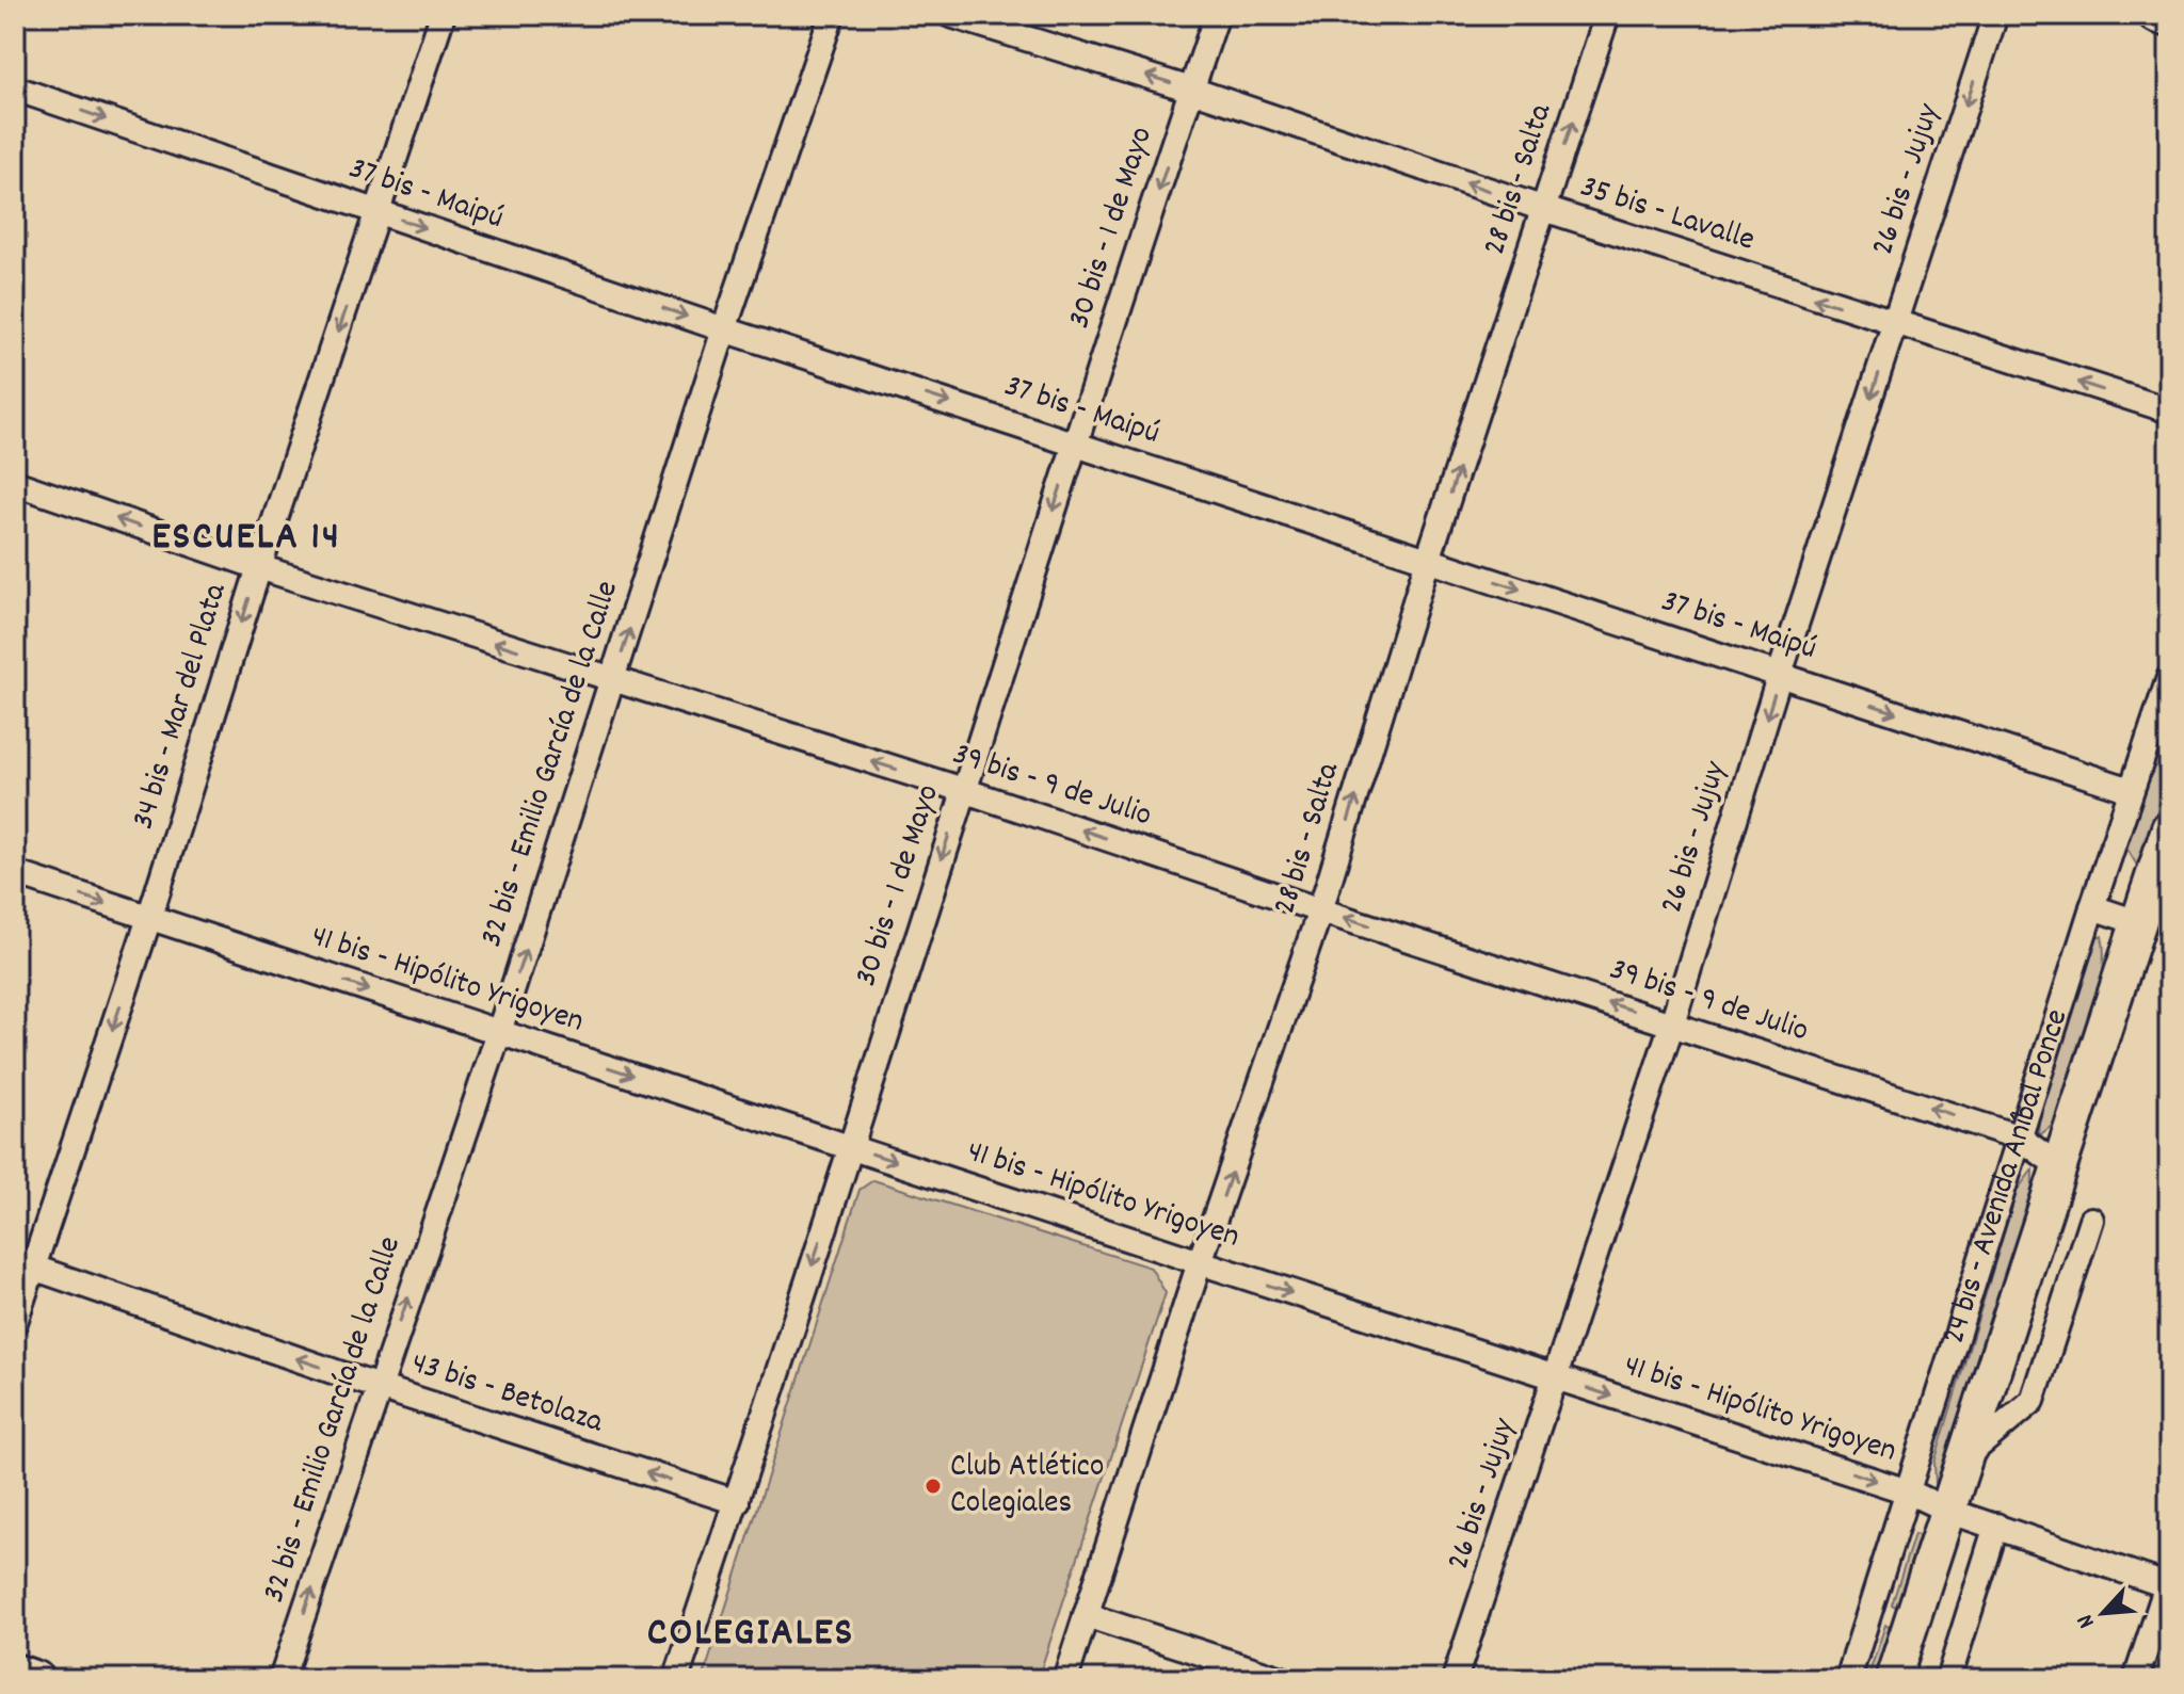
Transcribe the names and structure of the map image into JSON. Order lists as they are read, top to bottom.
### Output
{
  "streets": {
    "main road": ["24 bis - Avenida Aníbal Ponce"],
    "street": [
      "28 bis - Salta",
      "26 bis - Jujuy",
      "37 bis - Maipú",
      "35 bis - Lavalle",
      "30 bis - 1 de Mayo",
      "34 bis - Mar del Plata",
      "32 bis - Emilio García de la Calle",
      "39 bis - 9 de Julio",
      "41 bis - Hipólito Yrigoyen",
      "43 bis - Betolaza"
    ]
  },
  "crossings": [
    ["28 bis - Salta", "37 bis - Maipú"],
    ["28 bis - Salta", "35 bis - Lavalle"],
    ["28 bis - Salta", "39 bis - 9 de Julio"],
    ["28 bis - Salta", "41 bis - Hipólito Yrigoyen"],
    ["26 bis - Jujuy", "37 bis - Maipú"],
    ["26 bis - Jujuy", "35 bis - Lavalle"],
    ["26 bis - Jujuy", "39 bis - 9 de Julio"],
    ["26 bis - Jujuy", "41 bis - Hipólito Yrigoyen"],
    ["37 bis - Maipú", "30 bis - 1 de Mayo"],
    ["37 bis - Maipú", "34 bis - Mar del Plata"],
    ["37 bis - Maipú", "32 bis - Emilio García de la Calle"],
    ["37 bis - Maipú", "24 bis - Avenida Aníbal Ponce"],
    ["35 bis - Lavalle", "30 bis - 1 de Mayo"],
    ["30 bis - 1 de Mayo", "39 bis - 9 de Julio"],
    ["30 bis - 1 de Mayo", "41 bis - Hipólito Yrigoyen"],
    ["30 bis - 1 de Mayo", "43 bis - Betolaza"],
    ["34 bis - Mar del Plata", "39 bis - 9 de Julio"],
    ["34 bis - Mar del Plata", "41 bis - Hipólito Yrigoyen"],
    ["34 bis - Mar del Plata", "43 bis - Betolaza"],
    ["32 bis - Emilio García de la Calle", "39 bis - 9 de Julio"],
    ["32 bis - Emilio García de la Calle", "41 bis - Hipólito Yrigoyen"],
    ["32 bis - Emilio García de la Calle", "43 bis - Betolaza"],
    ["39 bis - 9 de Julio", "24 bis - Avenida Aníbal Ponce"],
    ["41 bis - Hipólito Yrigoyen", "24 bis - Avenida Aníbal Ponce"]
  ],
  "one_way": [
    "28 bis - Salta",
    "26 bis - Jujuy",
    "37 bis - Maipú",
    "35 bis - Lavalle",
    "30 bis - 1 de Mayo",
    "34 bis - Mar del Plata",
    "32 bis - Emilio García de la Calle",
    "39 bis - 9 de Julio",
    "41 bis - Hipólito Yrigoyen",
    "43 bis - Betolaza"
  ],
  "districts": ["ESCUELA 14", "COLEGIALES"],
  "places": ["Club Atlético Colegiales"],
  "north": "bottom left"
}
